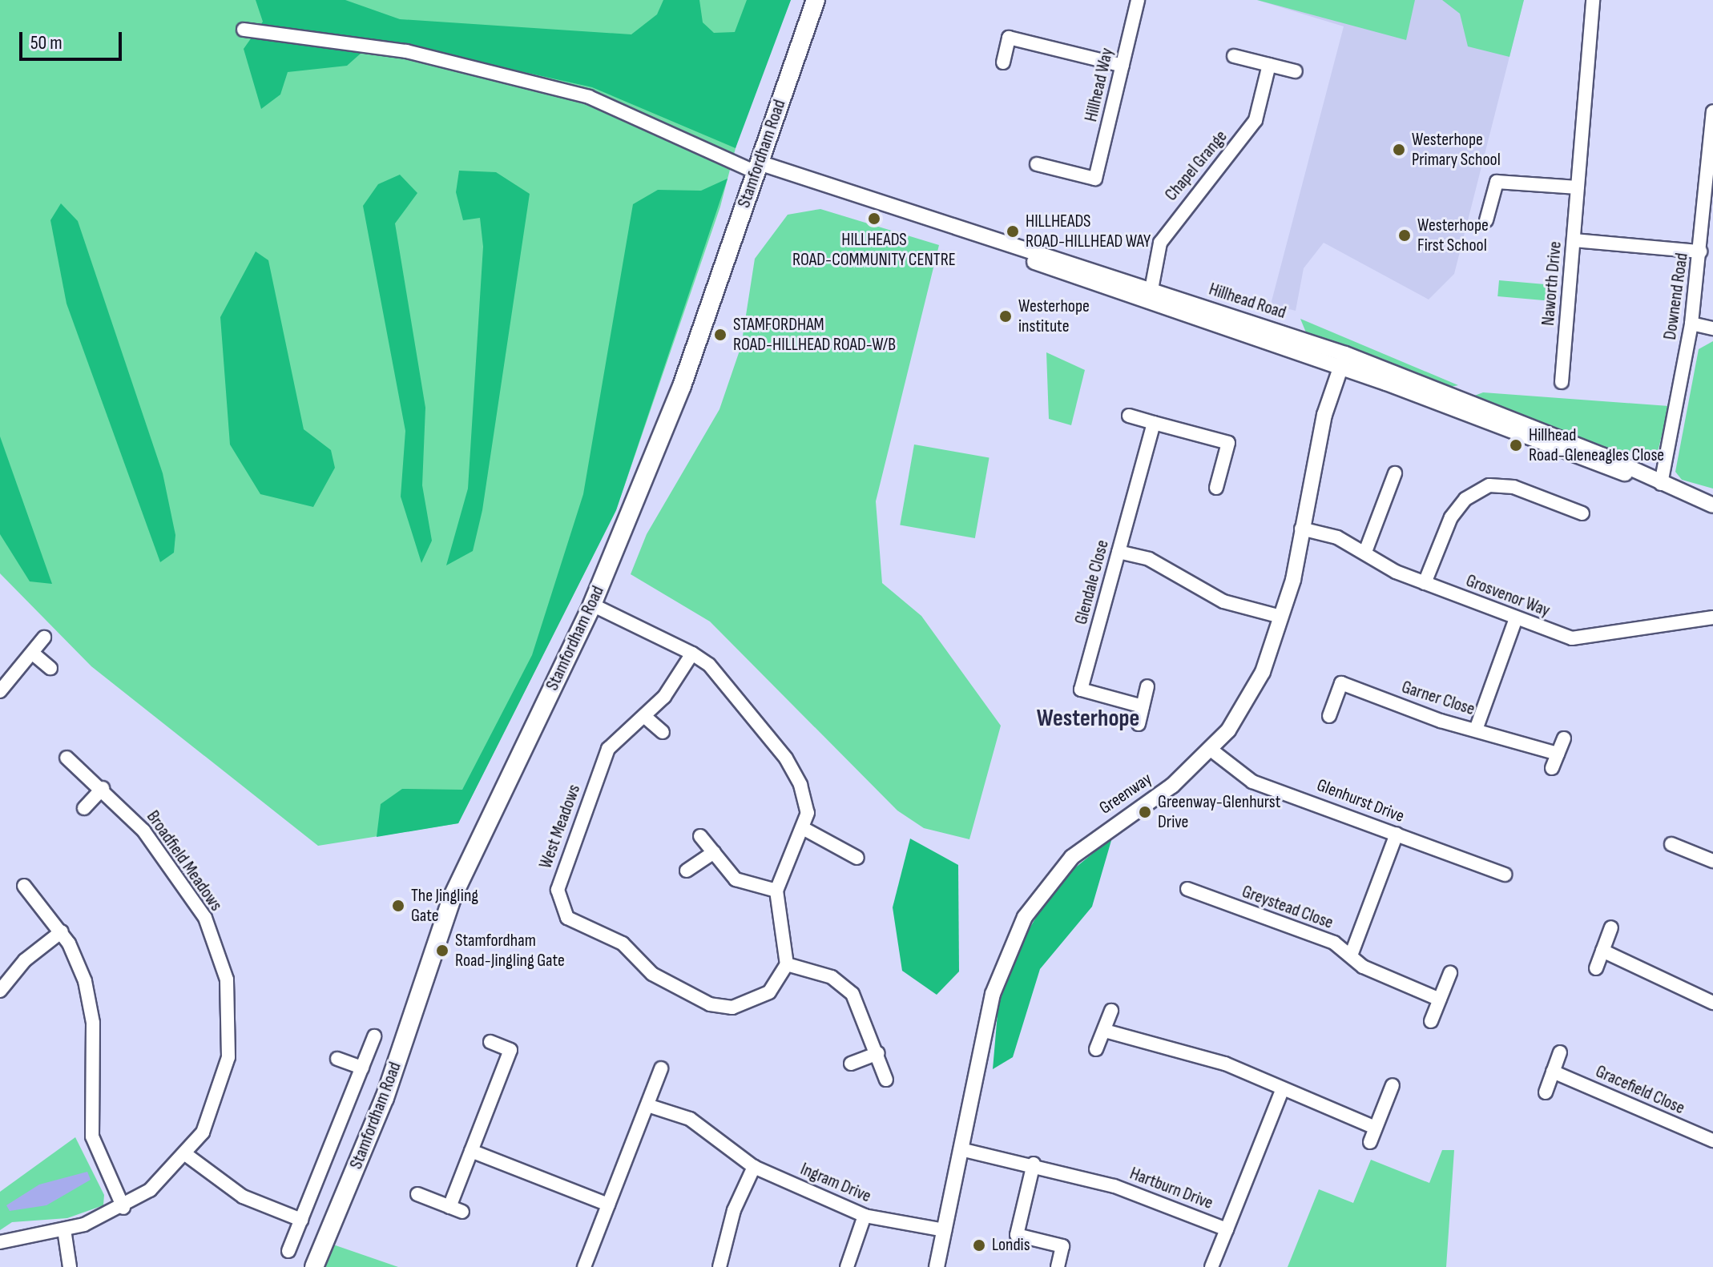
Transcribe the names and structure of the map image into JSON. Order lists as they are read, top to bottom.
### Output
{
  "streets": {
    "main road": ["Stamfordham Road"],
    "street": [
      "Hillhead Way",
      "Chapel Grange",
      "Naworth Drive",
      "Downend Road",
      "Hillhead Road",
      "Glendale Close",
      "Grosvenor Way",
      "Garner Close",
      "Greenway",
      "Glenhurst Drive",
      "West Meadows",
      "Broadfield Meadows",
      "Greystead Close",
      "Gracefield Close",
      "Ingram Drive",
      "Hartburn Drive"
    ]
  },
  "crossings": [
    ["Stamfordham Road", "Hillhead Road"],
    ["Chapel Grange", "Hillhead Road"],
    ["Downend Road", "Hillhead Road"],
    ["Hillhead Road", "Greenway"],
    ["Grosvenor Way", "Greenway"],
    ["Greenway", "Glenhurst Drive"],
    ["Greenway", "Ingram Drive"],
    ["Greenway", "Hartburn Drive"]
  ],
  "districts": ["Westerhope"],
  "places": [
    "Westerhope Primary School",
    "HILLHEADS ROAD-COMMUNITY CENTRE",
    "HILLHEADS ROAD-HILLHEAD WAY",
    "Westerhope First School",
    "Westerhope institute",
    "STAMFORDHAM ROAD-HILLHEAD ROAD-W/B",
    "Hillhead Road-Gleneagles Close",
    "Greenway-Glenhurst Drive",
    "The Jingling Gate",
    "Stamfordham Road-Jingling Gate",
    "Londis"
  ],
  "scale_bar": "50 m"
}
